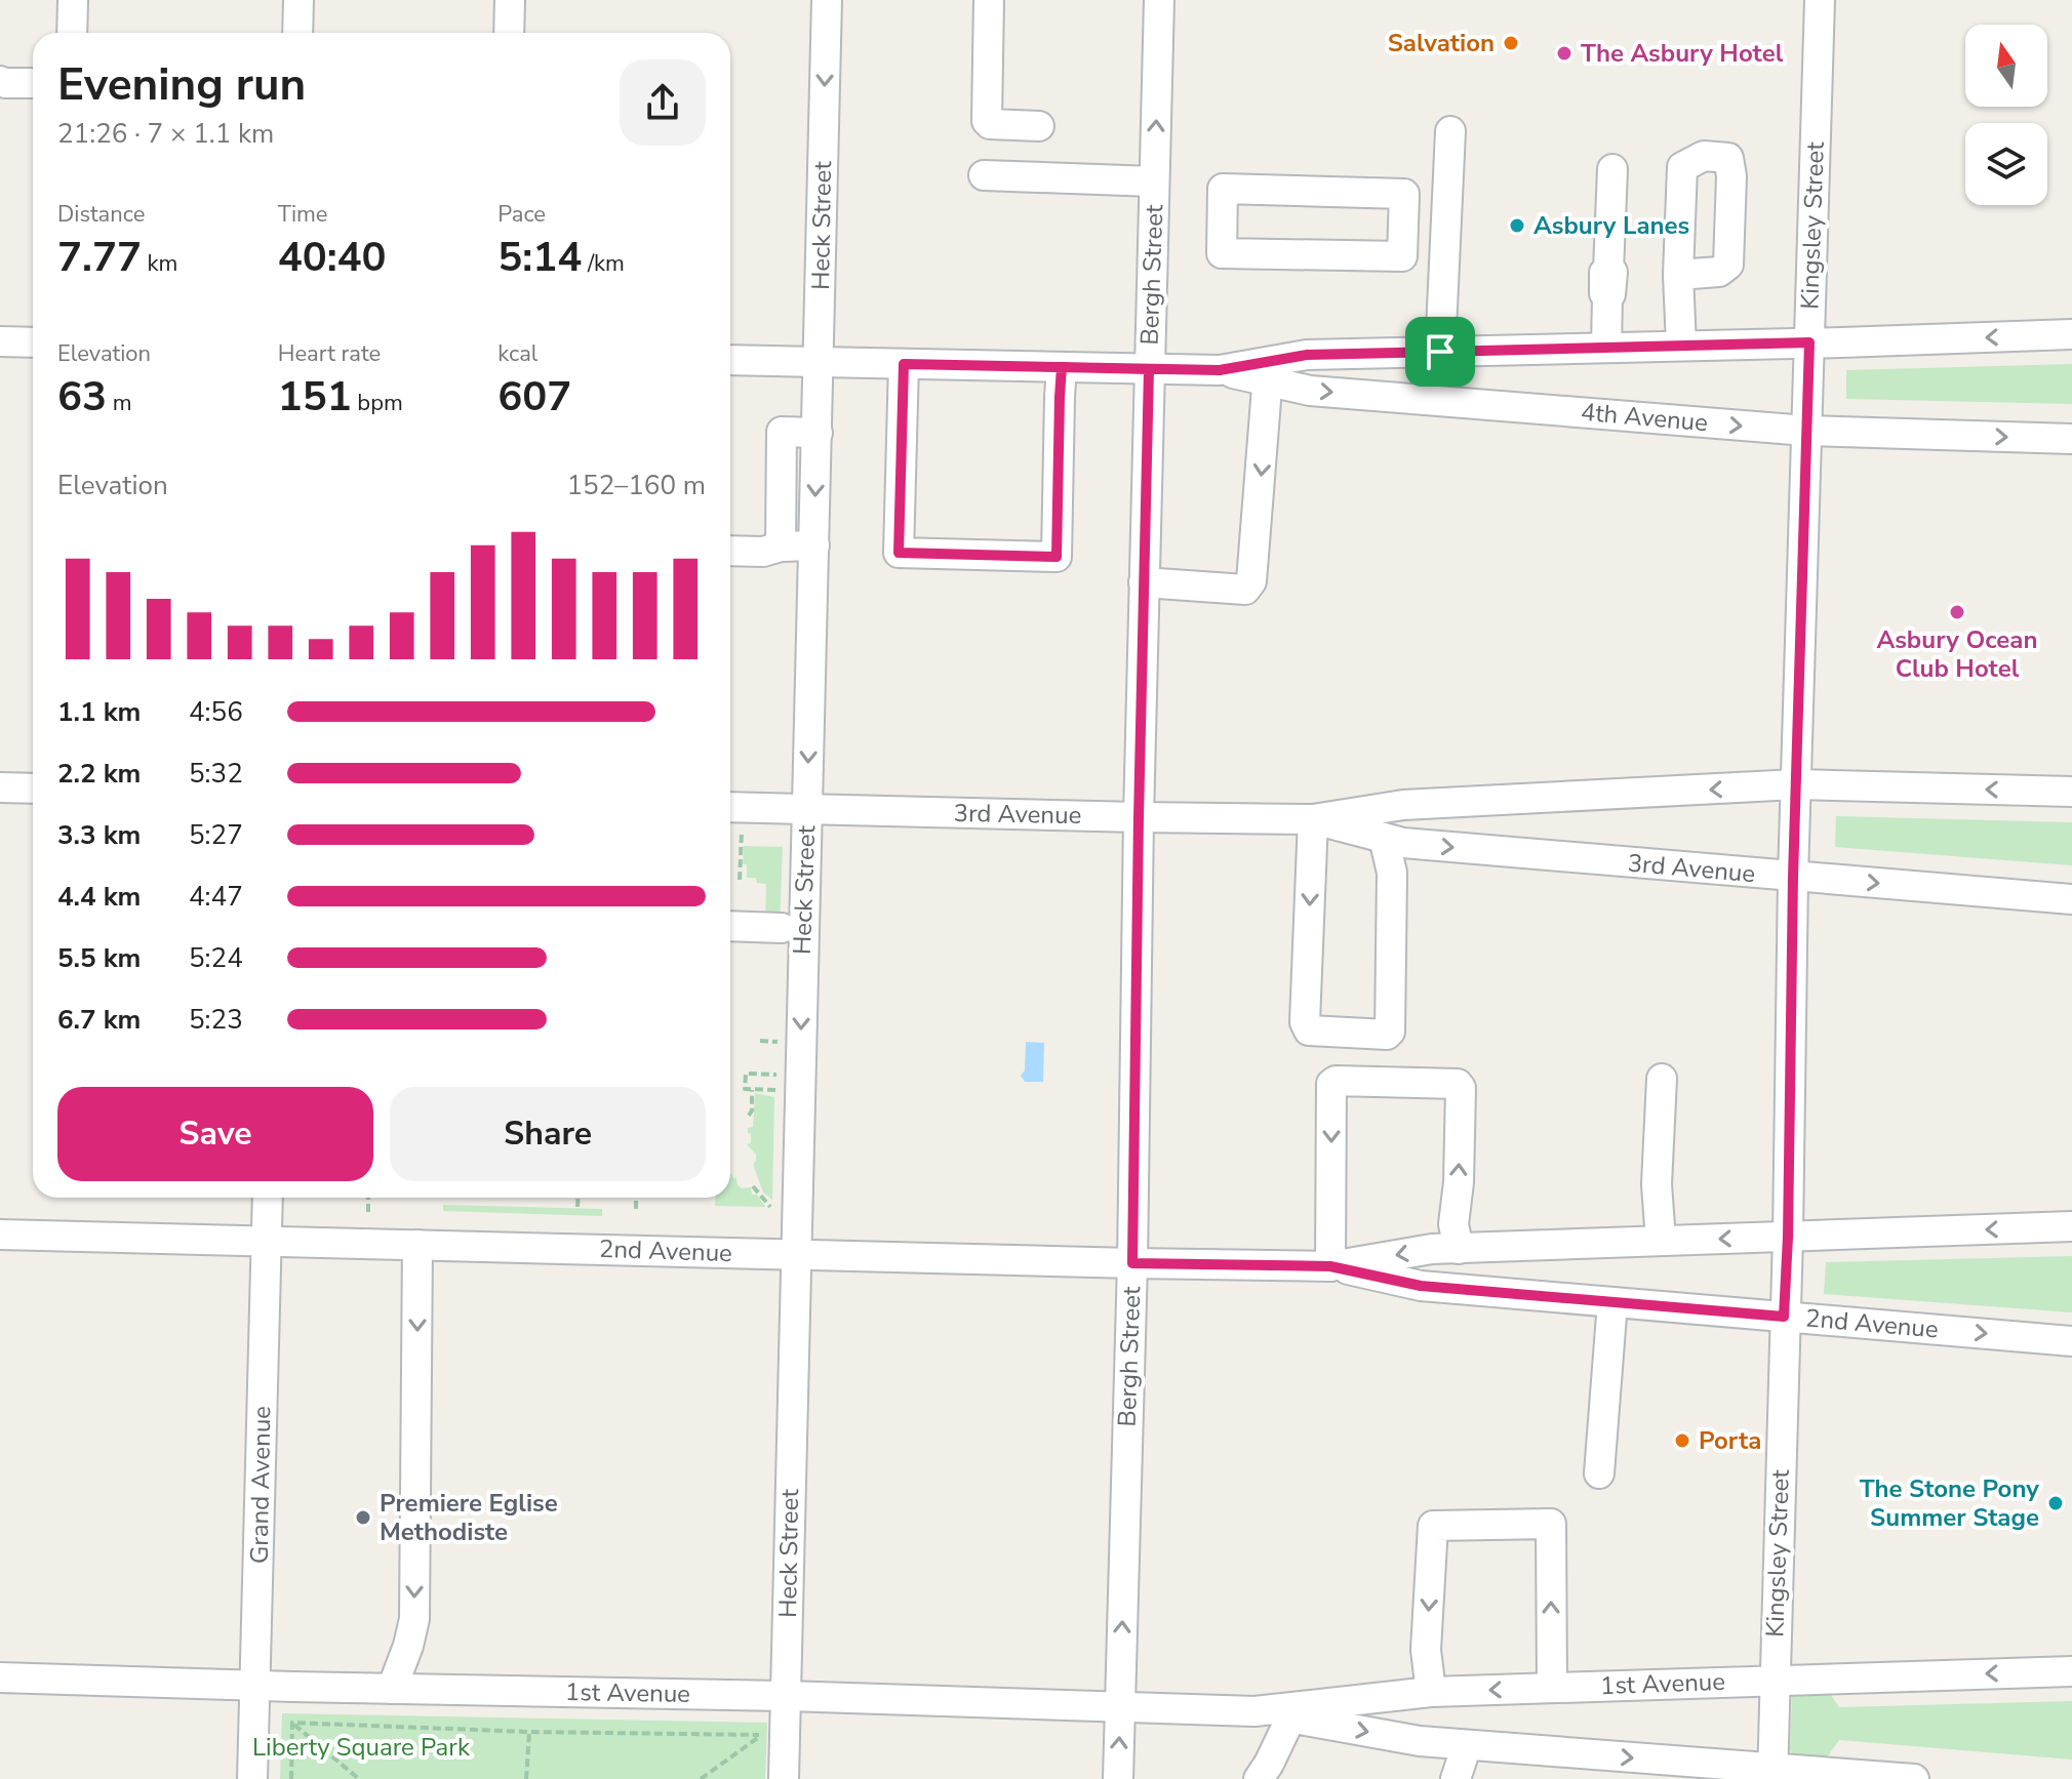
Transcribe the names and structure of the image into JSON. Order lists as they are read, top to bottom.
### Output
{
  "streets": {
    "street": [
      "Heck Street",
      "Kingsley Street",
      "Bergh Street",
      "4th Avenue",
      "3rd Avenue",
      "2nd Avenue",
      "Grand Avenue",
      "1st Avenue"
    ]
  },
  "crossings": [
    ["Heck Street", "4th Avenue"],
    ["Heck Street", "3rd Avenue"],
    ["Heck Street", "2nd Avenue"],
    ["Heck Street", "1st Avenue"],
    ["Kingsley Street", "4th Avenue"],
    ["Kingsley Street", "3rd Avenue"],
    ["Kingsley Street", "2nd Avenue"],
    ["Kingsley Street", "1st Avenue"],
    ["Bergh Street", "4th Avenue"],
    ["Bergh Street", "3rd Avenue"],
    ["Bergh Street", "2nd Avenue"],
    ["Bergh Street", "1st Avenue"],
    ["2nd Avenue", "Grand Avenue"],
    ["Grand Avenue", "1st Avenue"]
  ],
  "one_way": ["Heck Street", "Bergh Street"],
  "parks": ["Liberty Square Park"],
  "places": [
    "Salvation",
    "The Asbury Hotel",
    "Asbury Lanes",
    "Asbury Ocean Club Hotel",
    "Porta",
    "The Stone Pony Summer Stage",
    "Premiere Eglise Methodiste"
  ],
  "north": "top",
  "page": {
    "heading": ["Evening run", "21:26 · 7 × 1.1 km"],
    "stats": [
      ["Distance", "7.77 km"],
      ["Time", "40:40"],
      ["Pace", "5:14 /km"],
      ["Elevation", "63 m"],
      ["Heart rate", "151 bpm"],
      ["kcal", "607"]
    ],
    "chart": ["Elevation", "152–160 m"],
    "list": [
      {
        "name": "1.1 km",
        "note": "4:56"
      },
      {
        "name": "2.2 km",
        "note": "5:32"
      },
      {
        "name": "3.3 km",
        "note": "5:27"
      },
      {
        "name": "4.4 km",
        "note": "4:47"
      },
      {
        "name": "5.5 km",
        "note": "5:24"
      },
      {
        "name": "6.7 km",
        "note": "5:23"
      }
    ],
    "buttons": ["Save", "Share"]
  }
}
